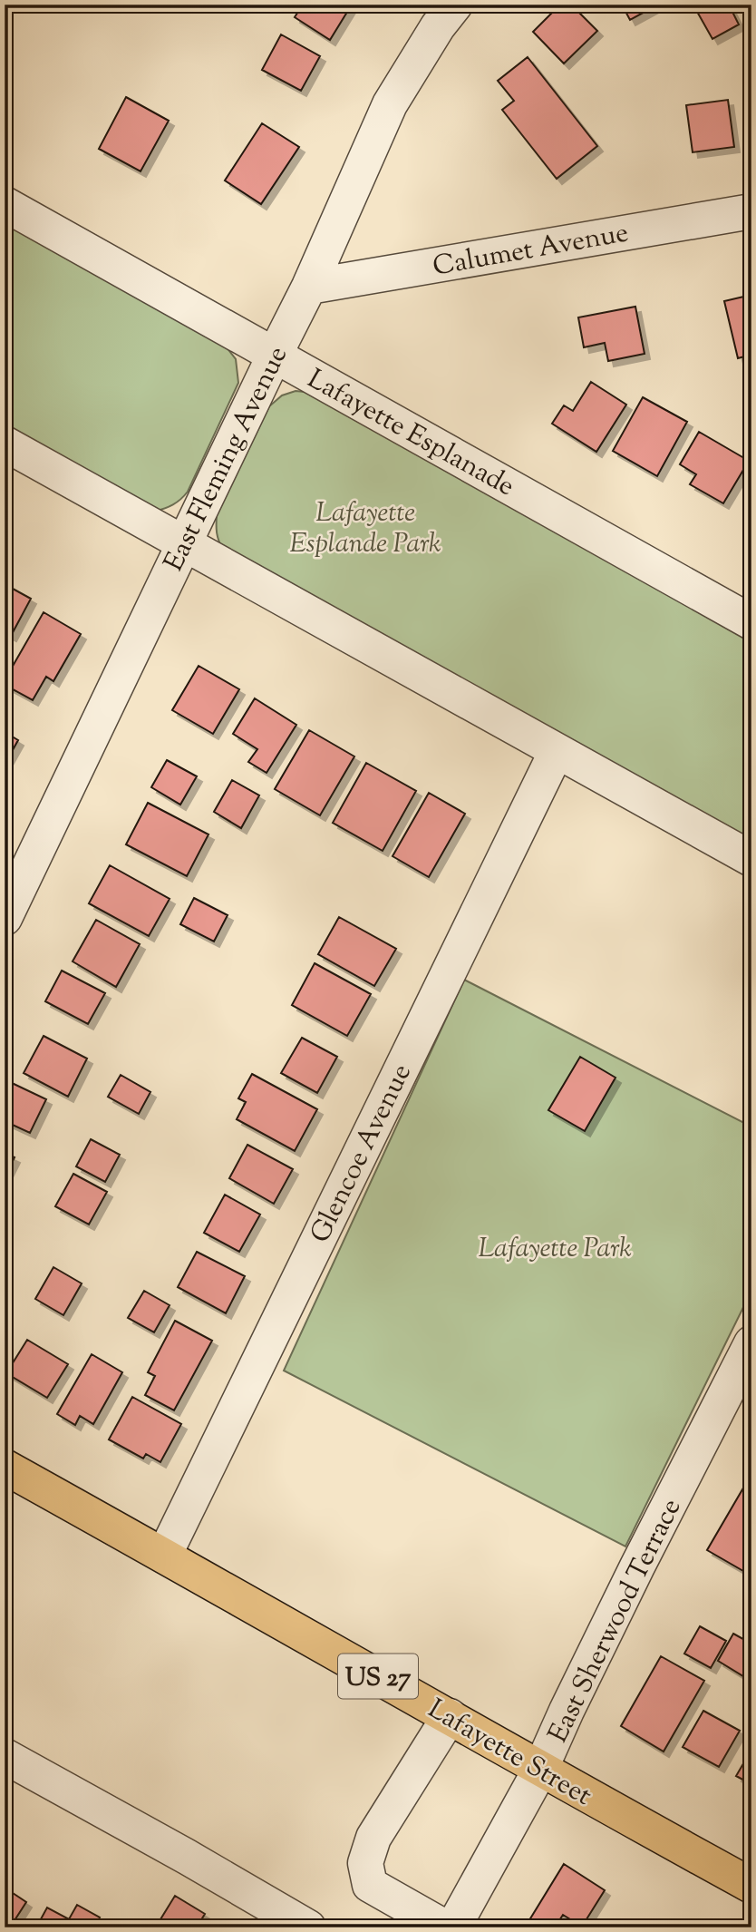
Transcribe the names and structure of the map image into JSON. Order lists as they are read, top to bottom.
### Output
{
  "streets": {
    "highway": ["US 27", "Lafayette Street"],
    "street": [
      "Calumet Avenue",
      "Lafayette Esplanade",
      "East Fleming Avenue",
      "Glencoe Avenue",
      "East Sherwood Terrace"
    ]
  },
  "crossings": [
    ["Calumet Avenue", "East Fleming Avenue"],
    ["Lafayette Esplanade", "East Fleming Avenue"],
    ["Glencoe Avenue", "Lafayette Street"],
    ["East Sherwood Terrace", "Lafayette Street"]
  ],
  "parks": ["Lafayette Esplande Park", "Lafayette Park"]
}
